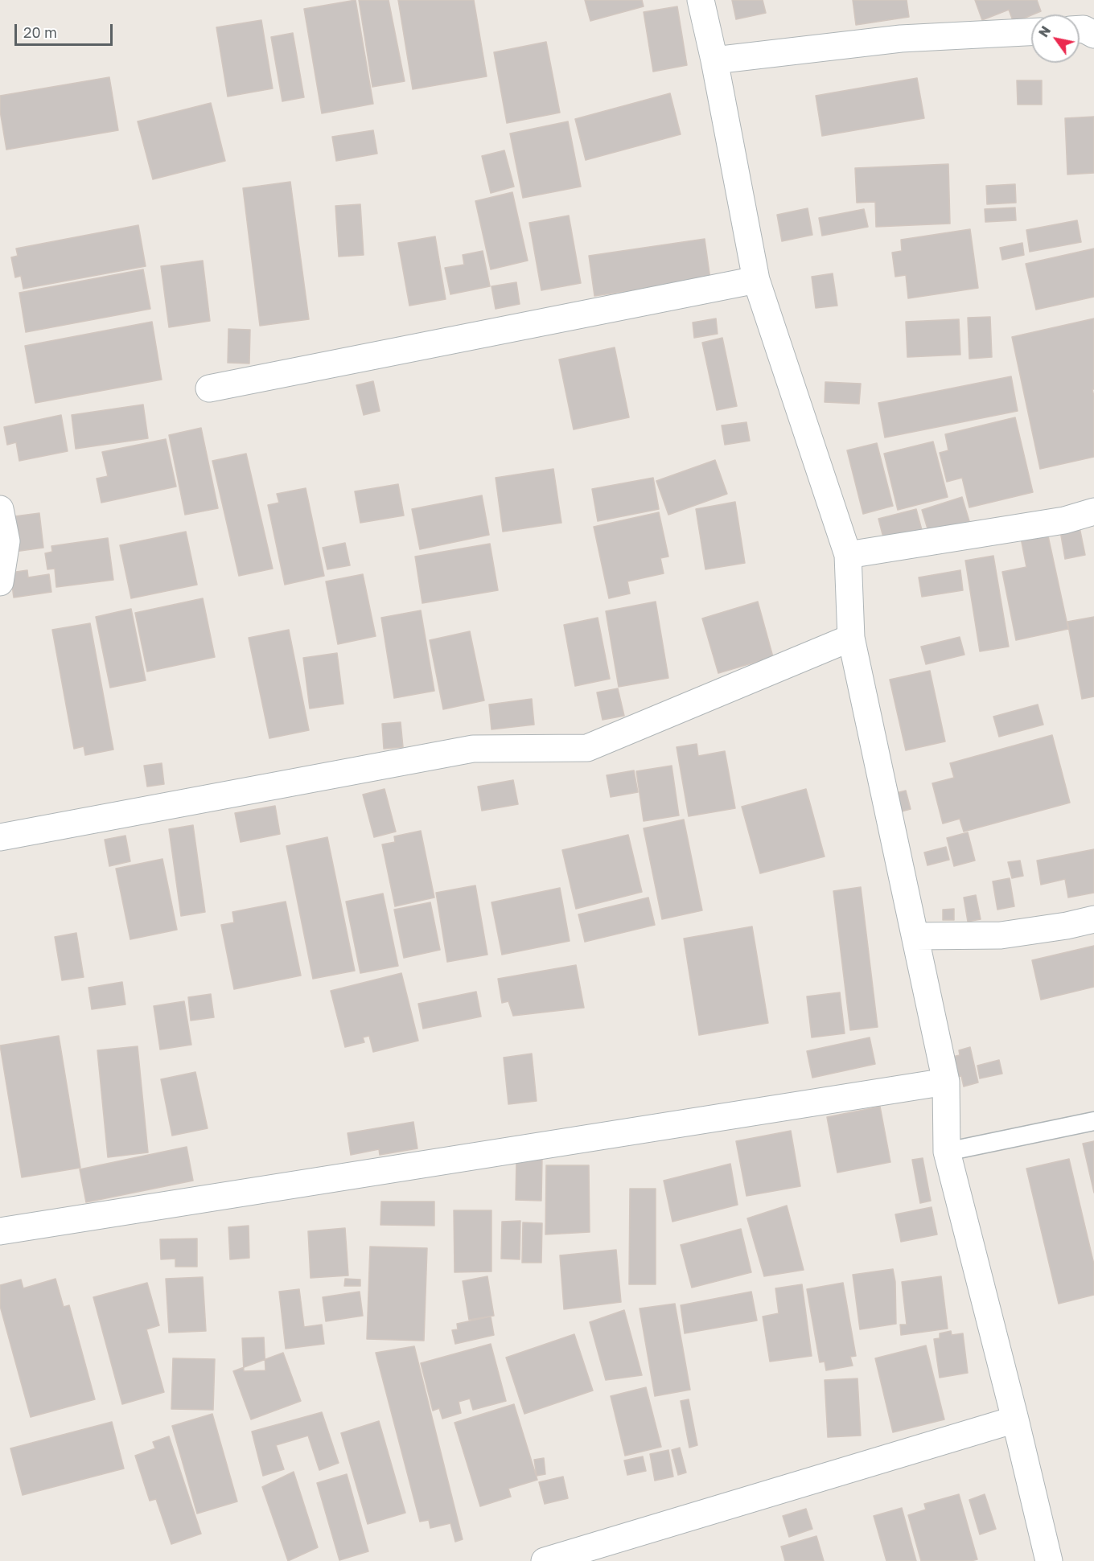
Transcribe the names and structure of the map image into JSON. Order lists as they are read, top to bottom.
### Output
{
  "scale_bar": "20 m",
  "north": "top left"
}
